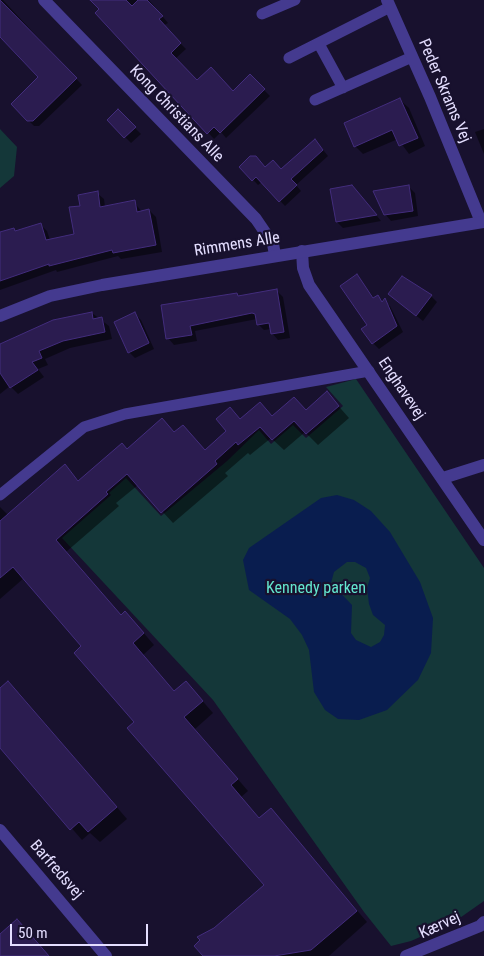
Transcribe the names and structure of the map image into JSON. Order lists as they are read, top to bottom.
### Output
{
  "streets": {
    "street": [
      "Peder Skrams Vej",
      "Kong Christians Alle",
      "Rimmens Alle",
      "Enghavevej",
      "Barfredsvej",
      "Kærvej"
    ]
  },
  "crossings": [
    ["Peder Skrams Vej", "Rimmens Alle"],
    ["Kong Christians Alle", "Rimmens Alle"],
    ["Rimmens Alle", "Enghavevej"]
  ],
  "parks": ["Kennedy parken"],
  "scale_bar": "50 m"
}
